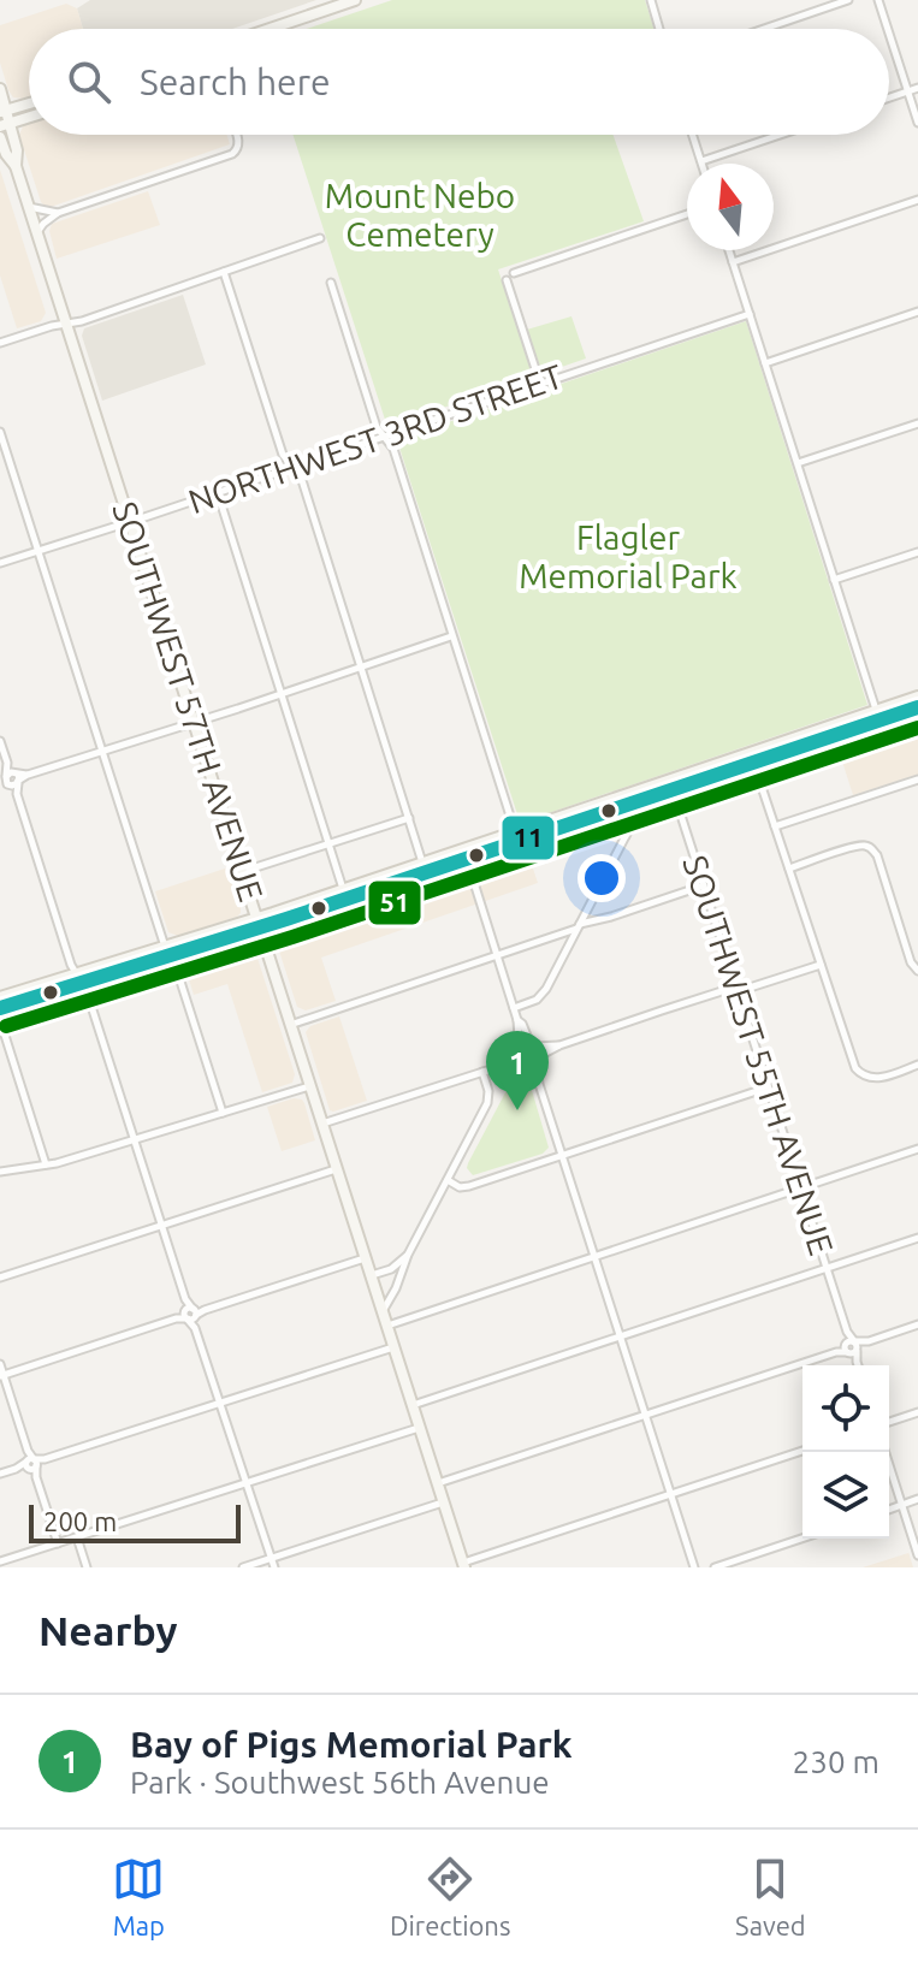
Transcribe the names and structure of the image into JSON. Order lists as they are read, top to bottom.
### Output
{
  "streets": {
    "main road": ["SOUTHWEST 57TH AVENUE"],
    "street": ["NORTHWEST 3RD STREET", "SOUTHWEST 55TH AVENUE"]
  },
  "crossings": [
    ["NORTHWEST 3RD STREET", "SOUTHWEST 57TH AVENUE"]
  ],
  "parks": ["Mount Nebo Cemetery", "Flagler Memorial Park"],
  "lines": ["transit line 11", "transit line 51"],
  "scale_bar": "200 m",
  "north": "top",
  "page": {
    "search": "Search here",
    "pins": "1",
    "scale": "200 m",
    "heading": "Nearby",
    "list": [
      {
        "mark": "1",
        "name": "Bay of Pigs Memorial Park",
        "note": "Park · Southwest 56th Avenue",
        "value": "230 m"
      }
    ],
    "nav": ["Map", "Directions", "Saved"]
  }
}
